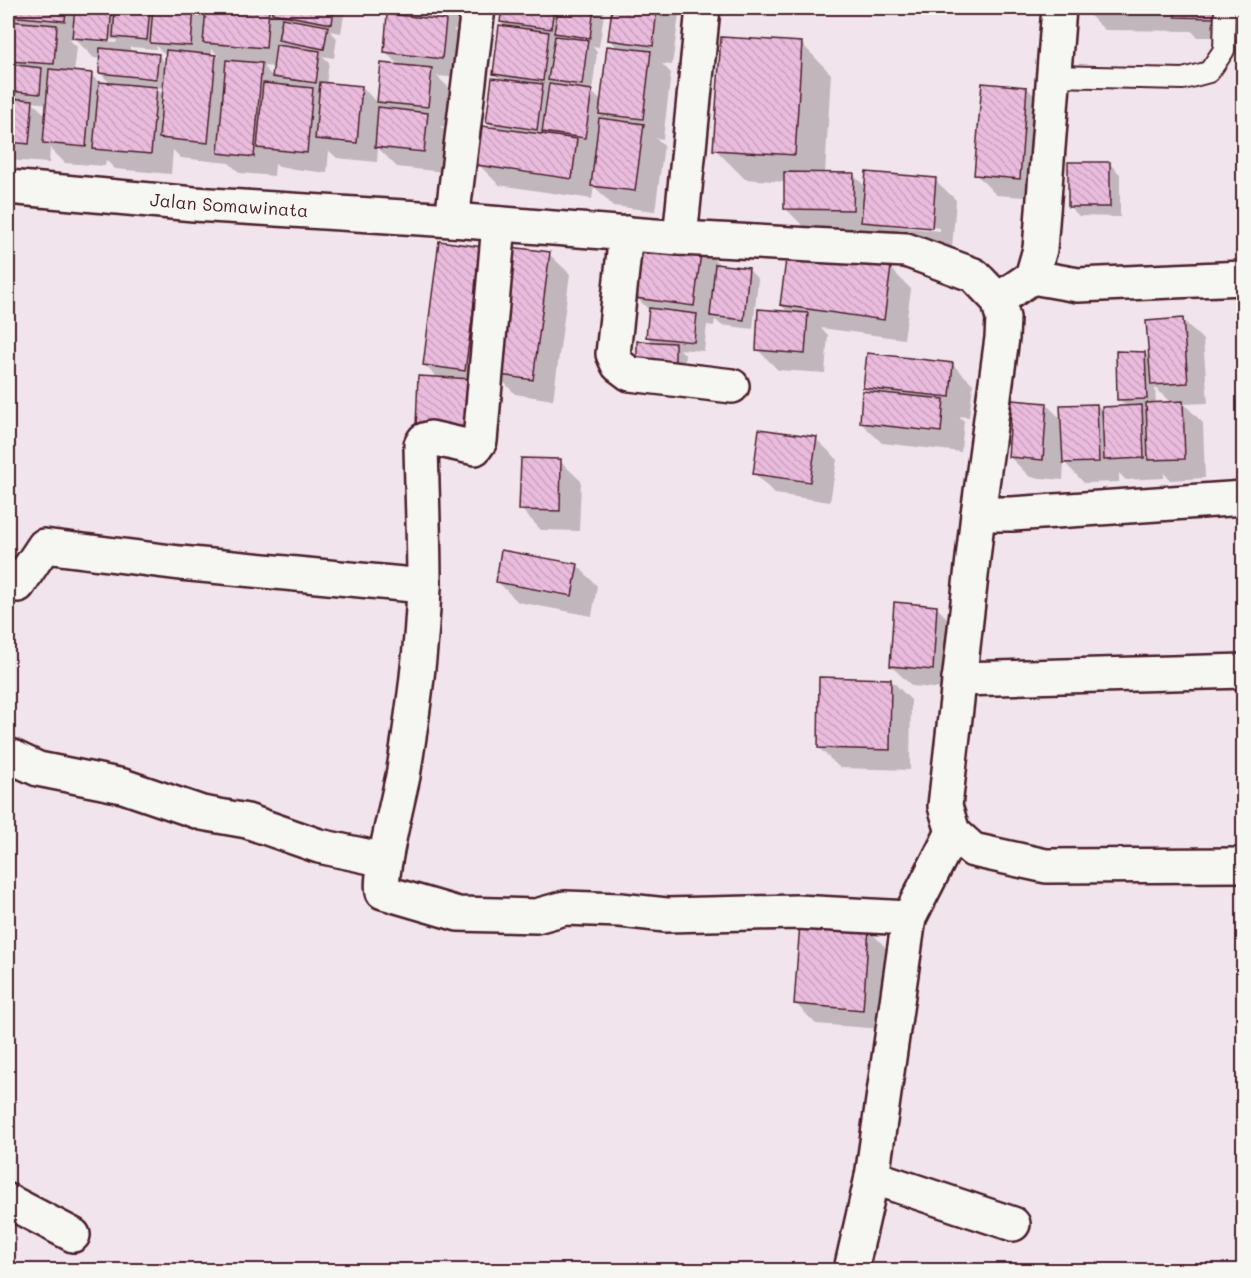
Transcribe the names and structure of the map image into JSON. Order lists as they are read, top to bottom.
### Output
{
  "streets": {
    "street": ["Jalan Somawinata"]
  }
}
